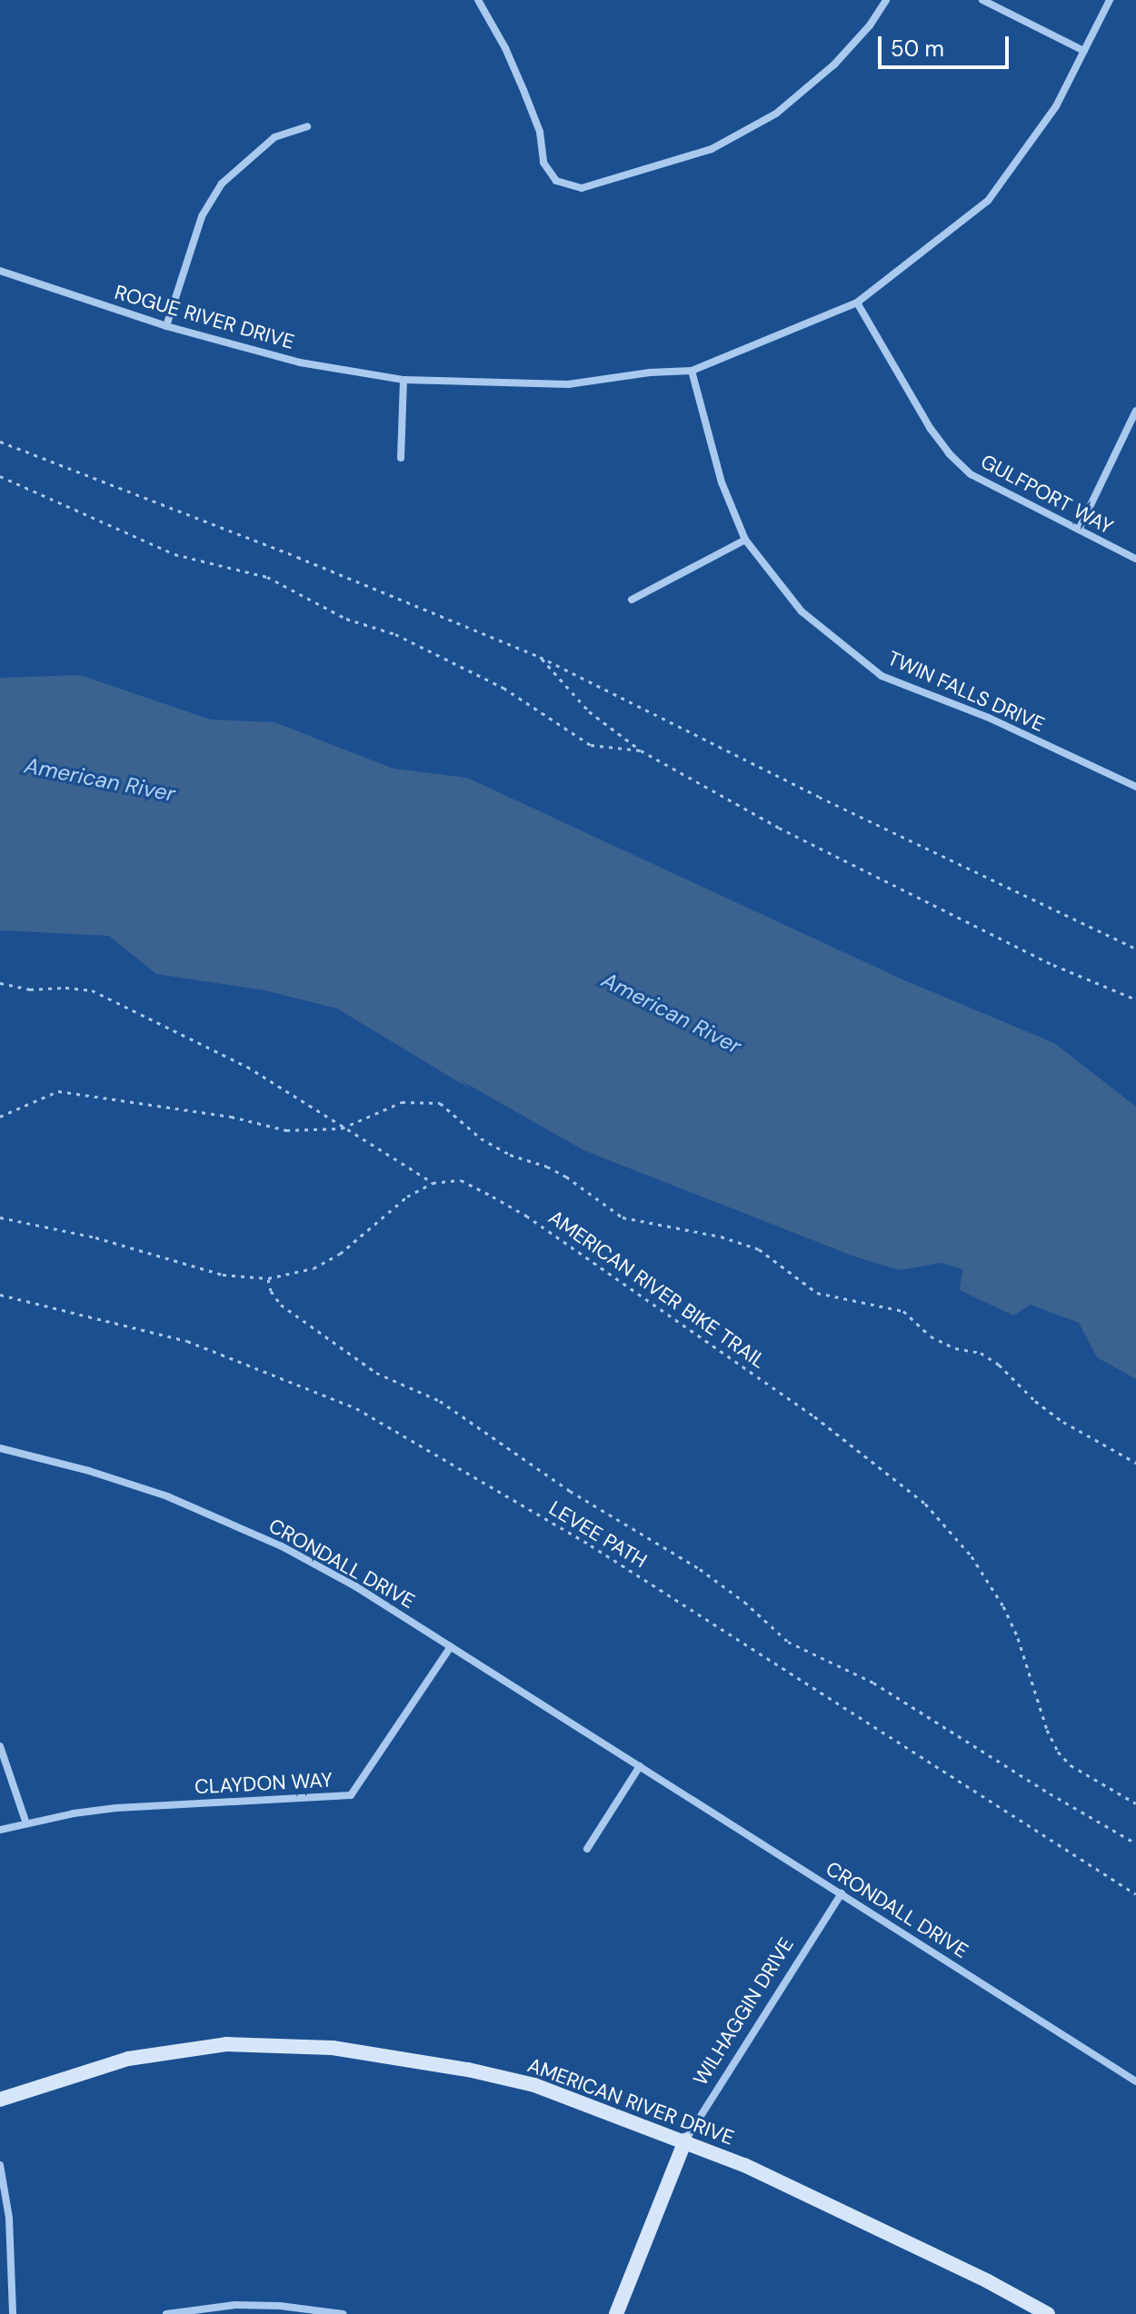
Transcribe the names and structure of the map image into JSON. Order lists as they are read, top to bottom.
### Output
{
  "streets": {
    "street": [
      "ROGUE RIVER DRIVE",
      "GULFPORT WAY",
      "TWIN FALLS DRIVE",
      "CRONDALL DRIVE",
      "CLAYDON WAY",
      "WILHAGGIN DRIVE",
      "AMERICAN RIVER DRIVE"
    ],
    "path": ["AMERICAN RIVER BIKE TRAIL", "LEVEE PATH"]
  },
  "crossings": [
    ["ROGUE RIVER DRIVE", "GULFPORT WAY"],
    ["ROGUE RIVER DRIVE", "TWIN FALLS DRIVE"],
    ["CRONDALL DRIVE", "CLAYDON WAY"],
    ["CRONDALL DRIVE", "WILHAGGIN DRIVE"],
    ["WILHAGGIN DRIVE", "AMERICAN RIVER DRIVE"]
  ],
  "water": ["American River"],
  "scale_bar": "50 m"
}
